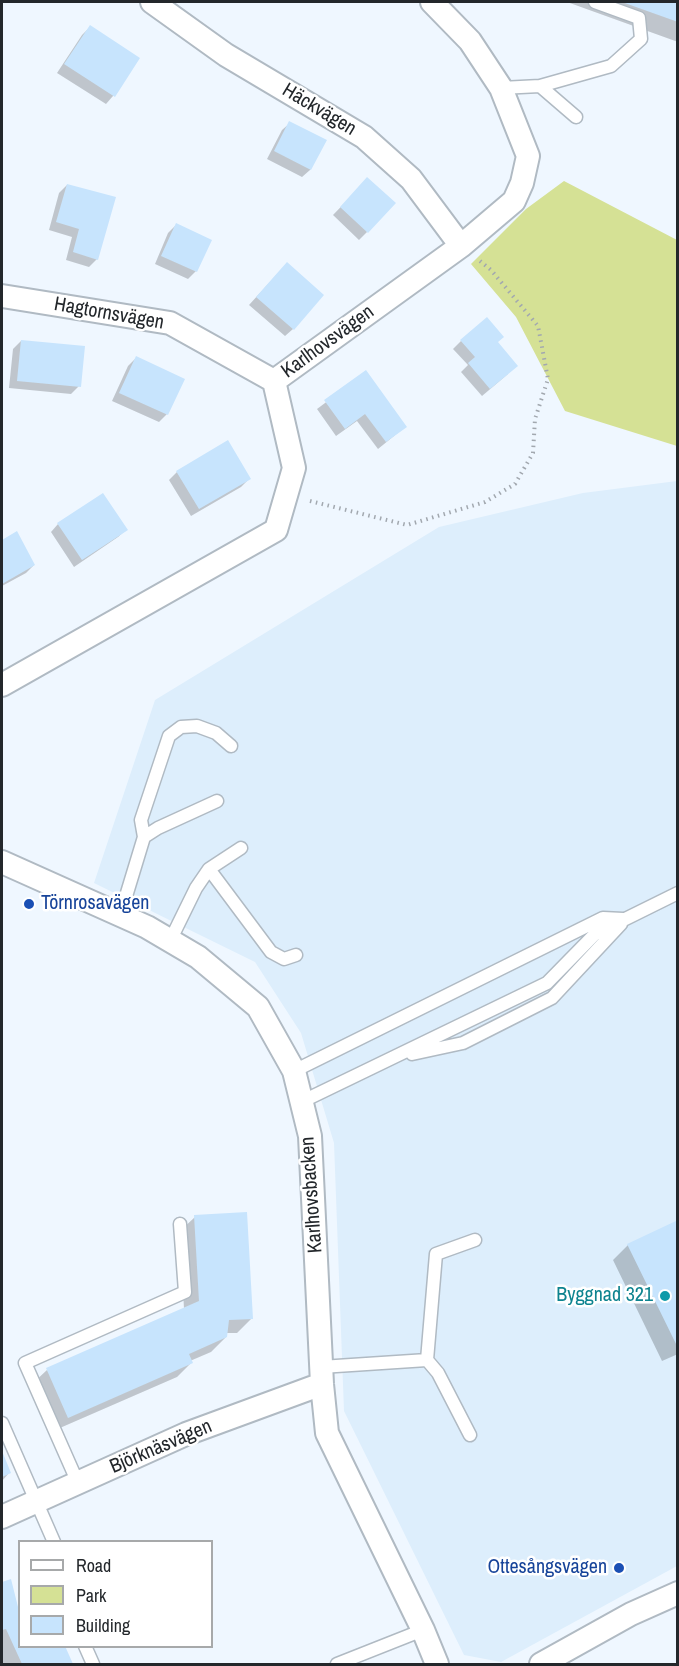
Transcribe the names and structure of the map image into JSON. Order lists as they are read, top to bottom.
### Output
{
  "streets": {
    "street": [
      "Häckvägen",
      "Hagtornsvägen",
      "Karlhovsvägen",
      "Karlhovsbacken",
      "Björknäsvägen"
    ]
  },
  "crossings": [
    ["Häckvägen", "Karlhovsvägen"],
    ["Hagtornsvägen", "Karlhovsvägen"],
    ["Karlhovsbacken", "Björknäsvägen"]
  ],
  "places": ["Törnrosavägen", "Byggnad 321", "Ottesångsvägen"],
  "legend": ["Road", "Park", "Building"]
}
